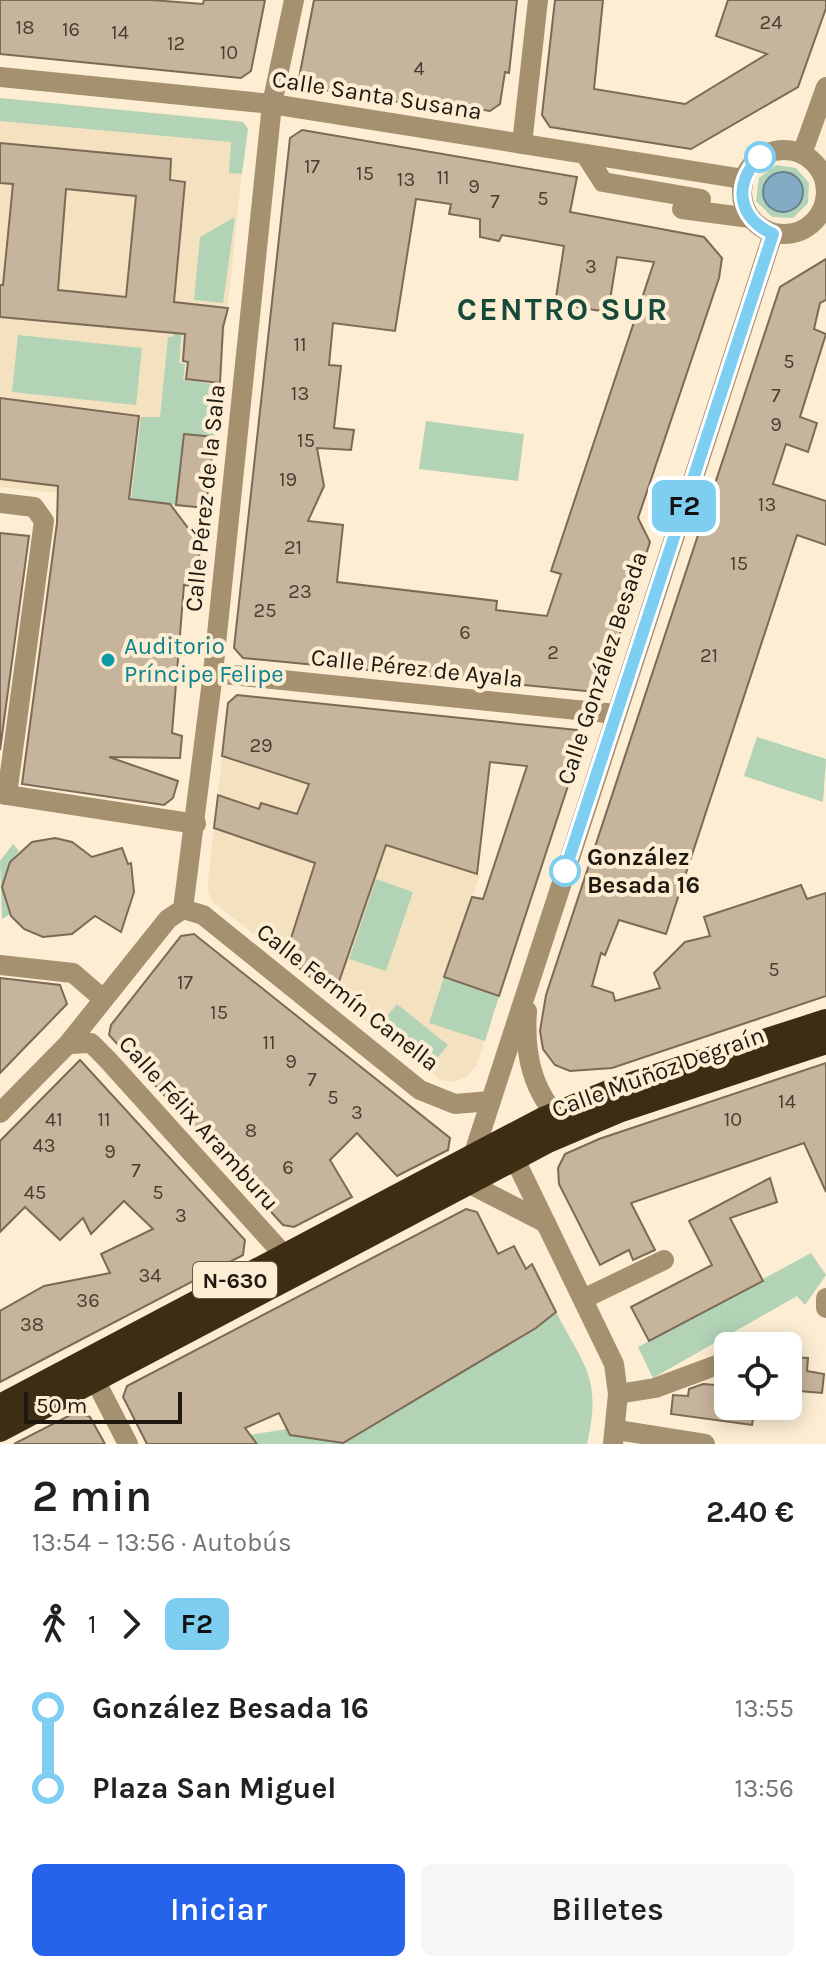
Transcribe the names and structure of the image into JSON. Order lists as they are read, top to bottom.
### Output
{
  "streets": {
    "highway": ["Calle Muñoz Degraín", "N-630"],
    "street": [
      "Calle Santa Susana",
      "Calle Pérez de la Sala",
      "Calle Pérez de Ayala",
      "Calle González Besada",
      "Calle Fermín Canella",
      "Calle Félix Aramburu"
    ]
  },
  "crossings": [
    ["Calle Santa Susana", "Calle Pérez de la Sala"],
    ["Calle Santa Susana", "Calle González Besada"],
    ["Calle Pérez de la Sala", "Calle Pérez de Ayala"],
    ["Calle Pérez de la Sala", "Calle Fermín Canella"],
    ["Calle Pérez de Ayala", "Calle González Besada"],
    ["Calle González Besada", "Calle Fermín Canella"],
    ["Calle González Besada", "Calle Muñoz Degraín"],
    ["Calle González Besada", "N-630"],
    ["Calle Muñoz Degraín", "N-630"],
    ["Calle Félix Aramburu", "N-630"]
  ],
  "districts": ["CENTRO SUR"],
  "places": ["Auditorio Príncipe Felipe", "González Besada 16"],
  "lines": ["bus line F2"],
  "house_numbers": [
    "24",
    "18",
    "16",
    "14",
    "12",
    "10",
    "4",
    "17",
    "15",
    "11",
    "13",
    "9",
    "5",
    "7",
    "3",
    "11",
    "5",
    "13",
    "7",
    "9",
    "15",
    "19",
    "13",
    "21",
    "15",
    "23",
    "25",
    "6",
    "2",
    "21",
    "29",
    "5",
    "17",
    "15",
    "11",
    "9",
    "7",
    "5",
    "14",
    "3",
    "41",
    "11",
    "10",
    "8",
    "43",
    "9",
    "6",
    "7",
    "45",
    "5",
    "3",
    "34",
    "36",
    "38"
  ],
  "scale_bar": "50 m",
  "page": {
    "on_map": "F2",
    "scale": "50 m",
    "heading": ["2 min", "13:54 – 13:56 · Autobús", "2.40 €"],
    "legs": ["1", "F2"],
    "list": [
      {
        "name": "González Besada 16",
        "value": "13:55"
      },
      {
        "name": "Plaza San Miguel",
        "value": "13:56"
      }
    ],
    "buttons": ["Iniciar", "Billetes"]
  }
}
